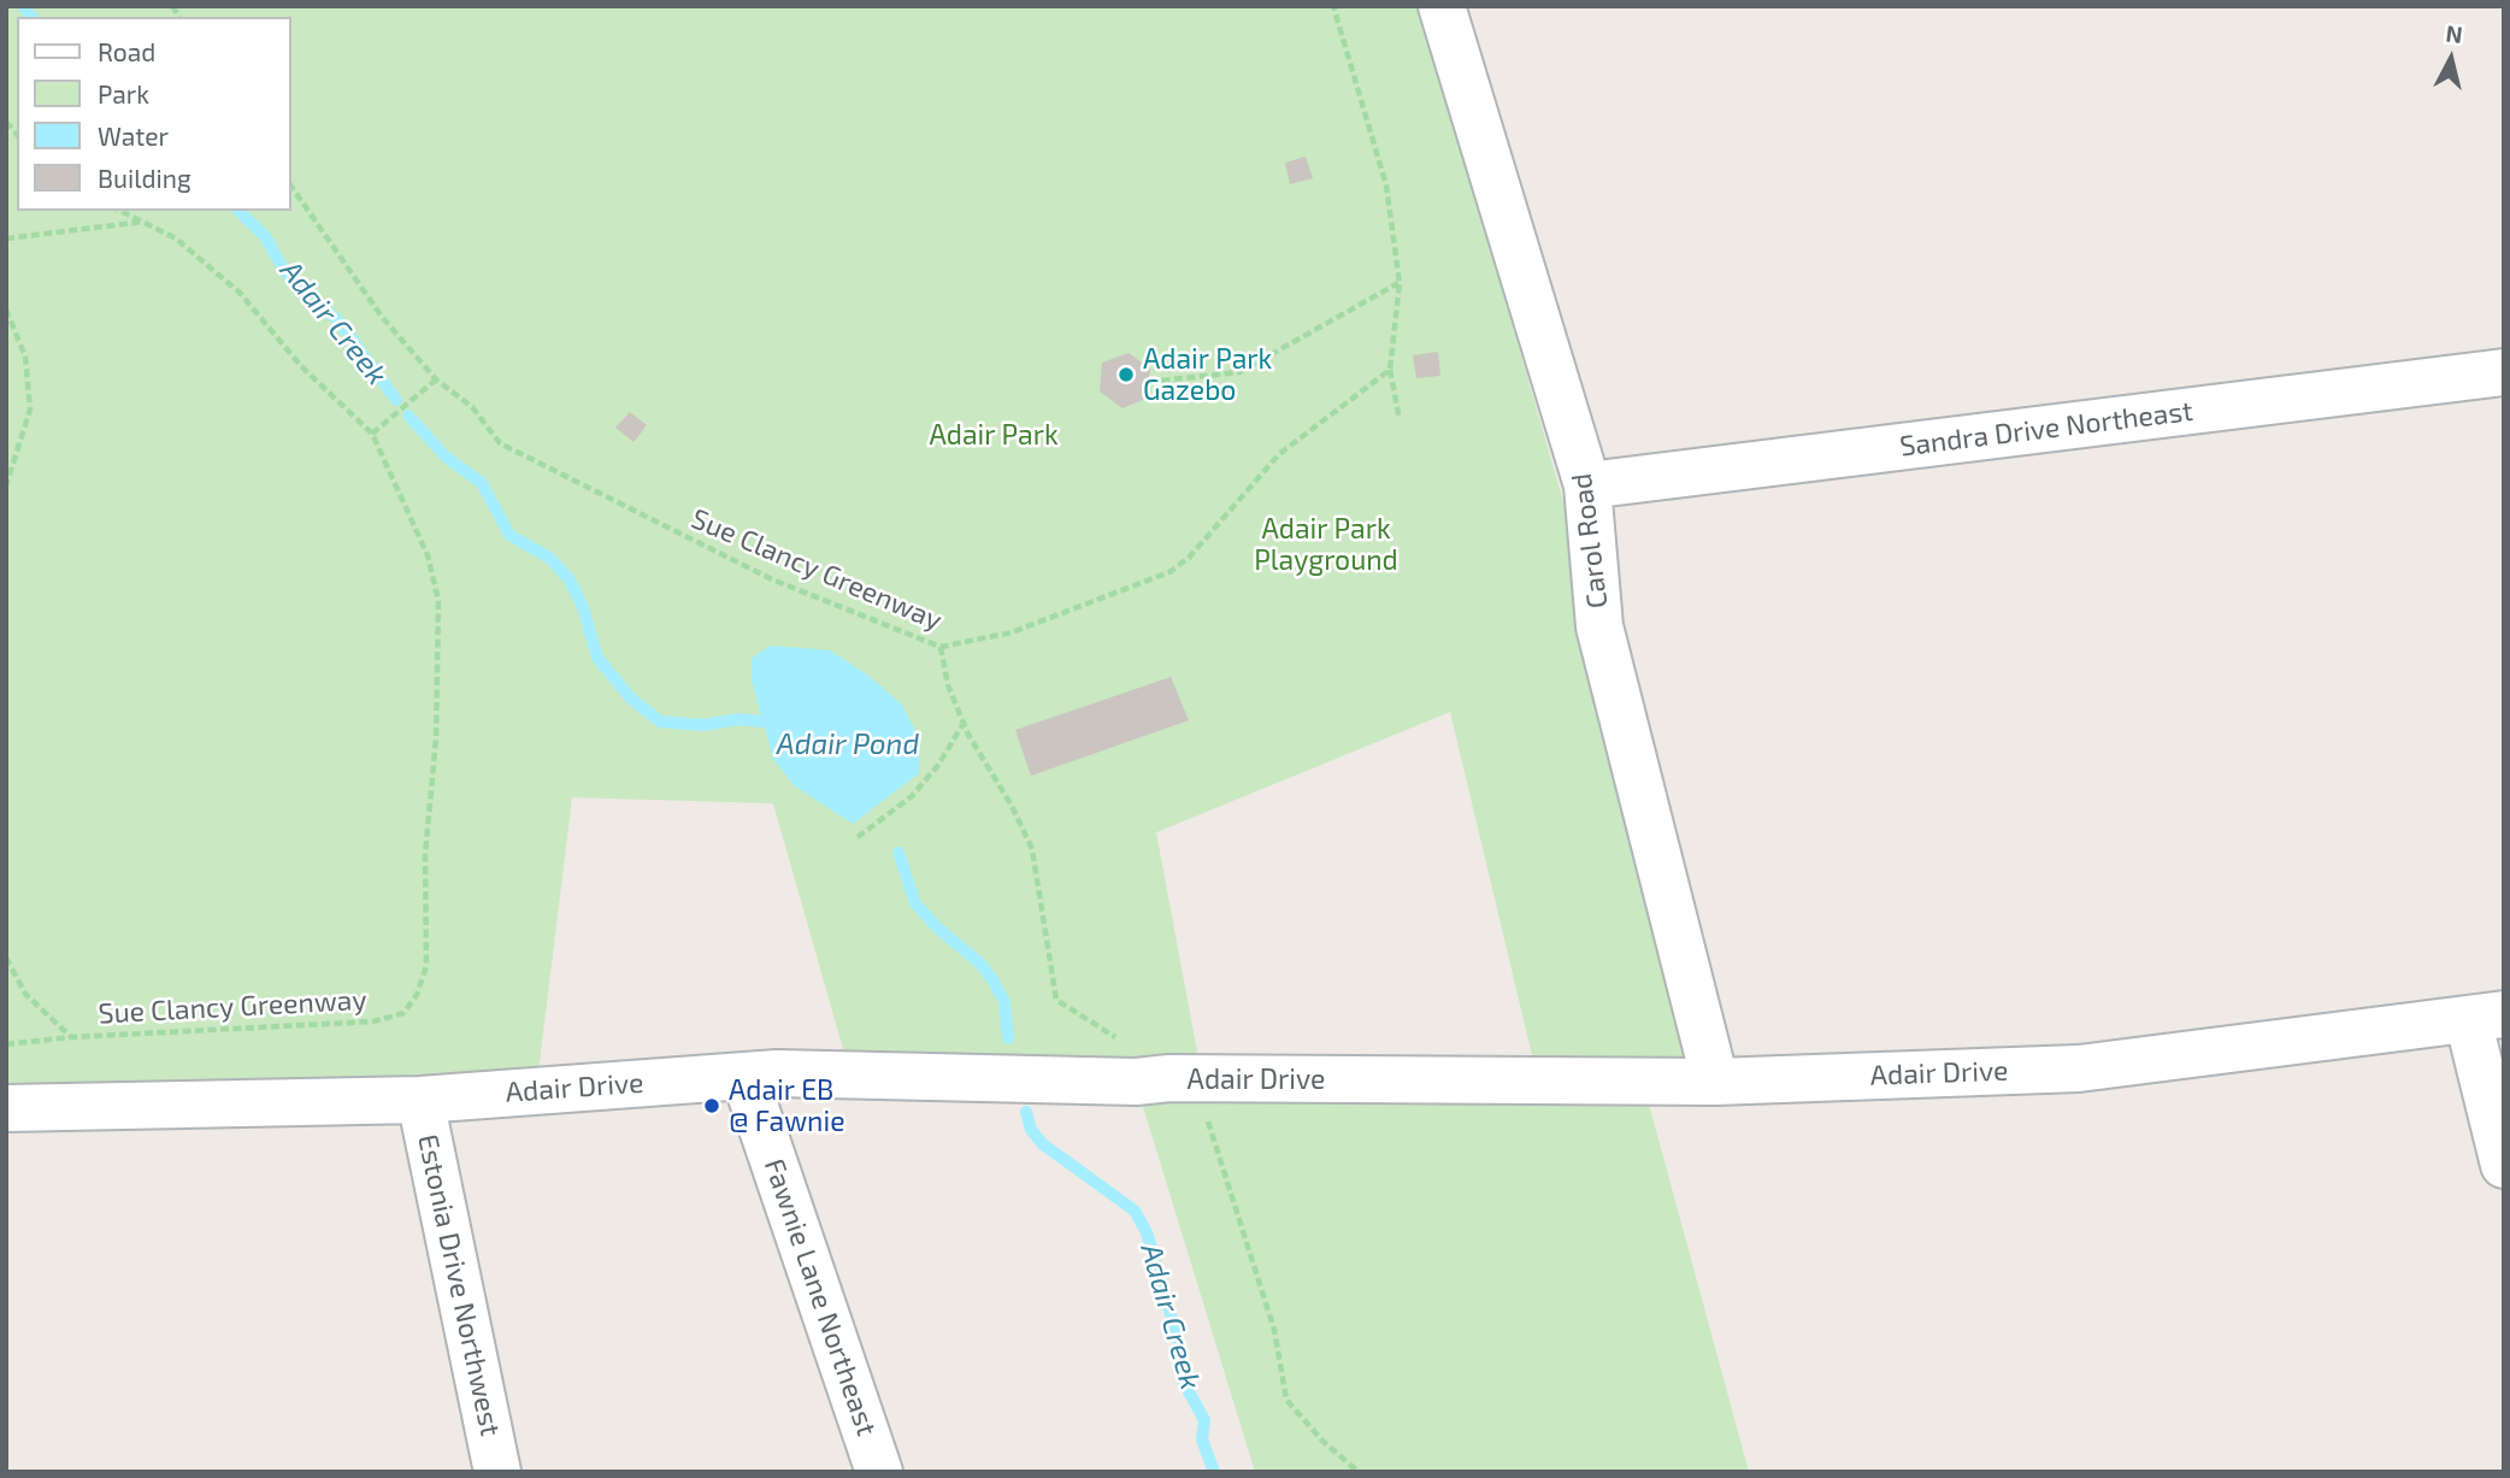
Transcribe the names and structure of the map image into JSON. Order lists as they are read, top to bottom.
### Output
{
  "streets": {
    "street": [
      "Sandra Drive Northeast",
      "Carol Road",
      "Adair Drive",
      "Estonia Drive Northwest",
      "Fawnie Lane Northeast"
    ],
    "path": ["Sue Clancy Greenway"]
  },
  "crossings": [
    ["Sandra Drive Northeast", "Carol Road"],
    ["Carol Road", "Adair Drive"],
    ["Adair Drive", "Estonia Drive Northwest"],
    ["Adair Drive", "Fawnie Lane Northeast"]
  ],
  "water": ["Adair Creek", "Adair Pond"],
  "parks": ["Adair Park", "Adair Park Playground"],
  "places": ["Adair Park Gazebo", "Adair EB @ Fawnie"],
  "legend": [
    "Road",
    "Park",
    "Water",
    "Building"
  ],
  "north": "top"
}
